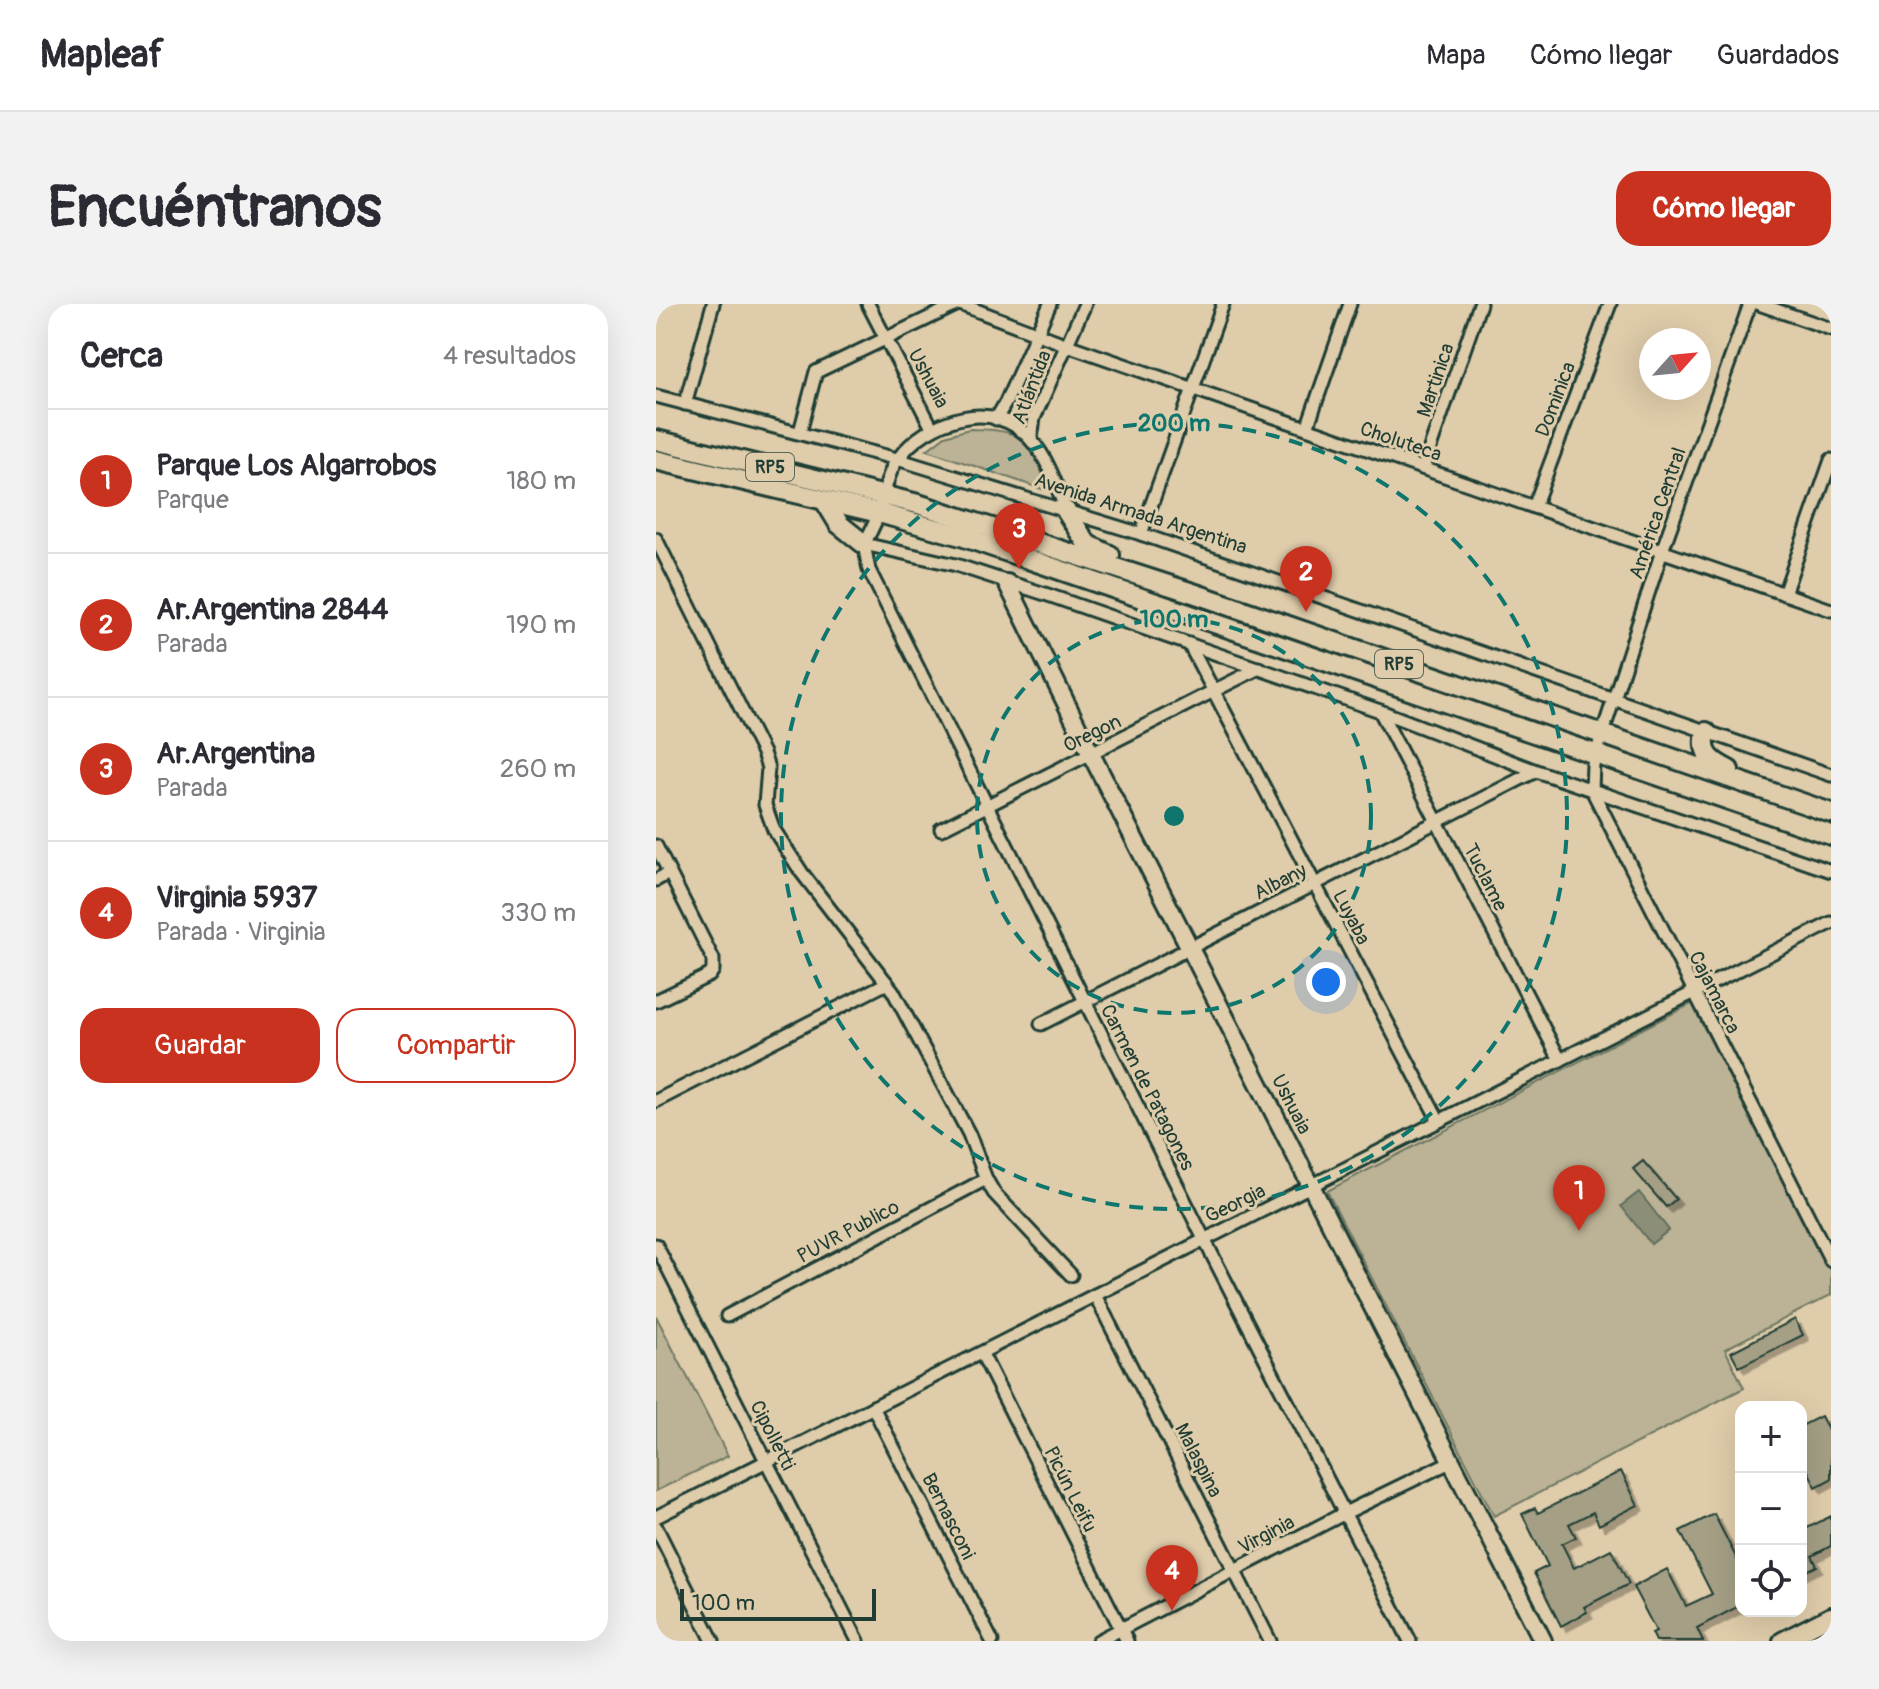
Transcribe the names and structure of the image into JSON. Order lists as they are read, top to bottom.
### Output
{
  "streets": {
    "main road": ["Ushuaia", "RP5"],
    "street": [
      "Martinica",
      "Atlántida",
      "Dominica",
      "Choluteca",
      "Avenida Armada Argentina",
      "América Central",
      "Oregon",
      "Tuclame",
      "Albany",
      "Luyaba",
      "Cajamarca",
      "Carmen de Patagones",
      "Georgia",
      "PUVR Publico",
      "Cipolletti",
      "Malaspina",
      "Picún Leifu",
      "Bernasconi",
      "Virginia"
    ]
  },
  "crossings": [
    ["Ushuaia", "Choluteca"],
    ["Ushuaia", "Oregon"],
    ["Ushuaia", "Albany"],
    ["Ushuaia", "Georgia"],
    ["Ushuaia", "Virginia"],
    ["Martinica", "Choluteca"],
    ["Atlántida", "Choluteca"],
    ["Dominica", "Choluteca"],
    ["Choluteca", "Avenida Armada Argentina"],
    ["Choluteca", "América Central"],
    ["RP5", "América Central"],
    ["Avenida Armada Argentina", "América Central"],
    ["Oregon", "Luyaba"],
    ["Oregon", "Carmen de Patagones"],
    ["Tuclame", "Albany"],
    ["Tuclame", "Georgia"],
    ["Albany", "Luyaba"],
    ["Albany", "Carmen de Patagones"],
    ["Luyaba", "Georgia"],
    ["Cajamarca", "Georgia"],
    ["Carmen de Patagones", "Georgia"],
    ["Carmen de Patagones", "Virginia"],
    ["Georgia", "Cipolletti"],
    ["Georgia", "Malaspina"],
    ["Georgia", "Picún Leifu"],
    ["Georgia", "Bernasconi"],
    ["Malaspina", "Virginia"],
    ["Picún Leifu", "Virginia"]
  ],
  "scale_bar": "100 m",
  "north": "top right",
  "page": {
    "header": "Mapleaf",
    "nav": ["Mapa", "Cómo llegar", "Guardados"],
    "buttons": [
      "Cómo llegar",
      ["Guardar", "Compartir"]
    ],
    "title": "Encuéntranos",
    "heading": ["Cerca", "4 resultados"],
    "list": [
      {
        "mark": "1",
        "name": "Parque Los Algarrobos",
        "note": "Parque",
        "value": "180 m"
      },
      {
        "mark": "2",
        "name": "Ar.Argentina 2844",
        "note": "Parada",
        "value": "190 m"
      },
      {
        "mark": "3",
        "name": "Ar.Argentina",
        "note": "Parada",
        "value": "260 m"
      },
      {
        "mark": "4",
        "name": "Virginia 5937",
        "note": "Parada · Virginia",
        "value": "330 m"
      }
    ],
    "pins": [
      "3",
      "2",
      "1",
      "4"
    ],
    "map_buttons": ["+", "−"],
    "scale": "100 m"
  },
  "rings": ["200 m", "100 m"]
}
